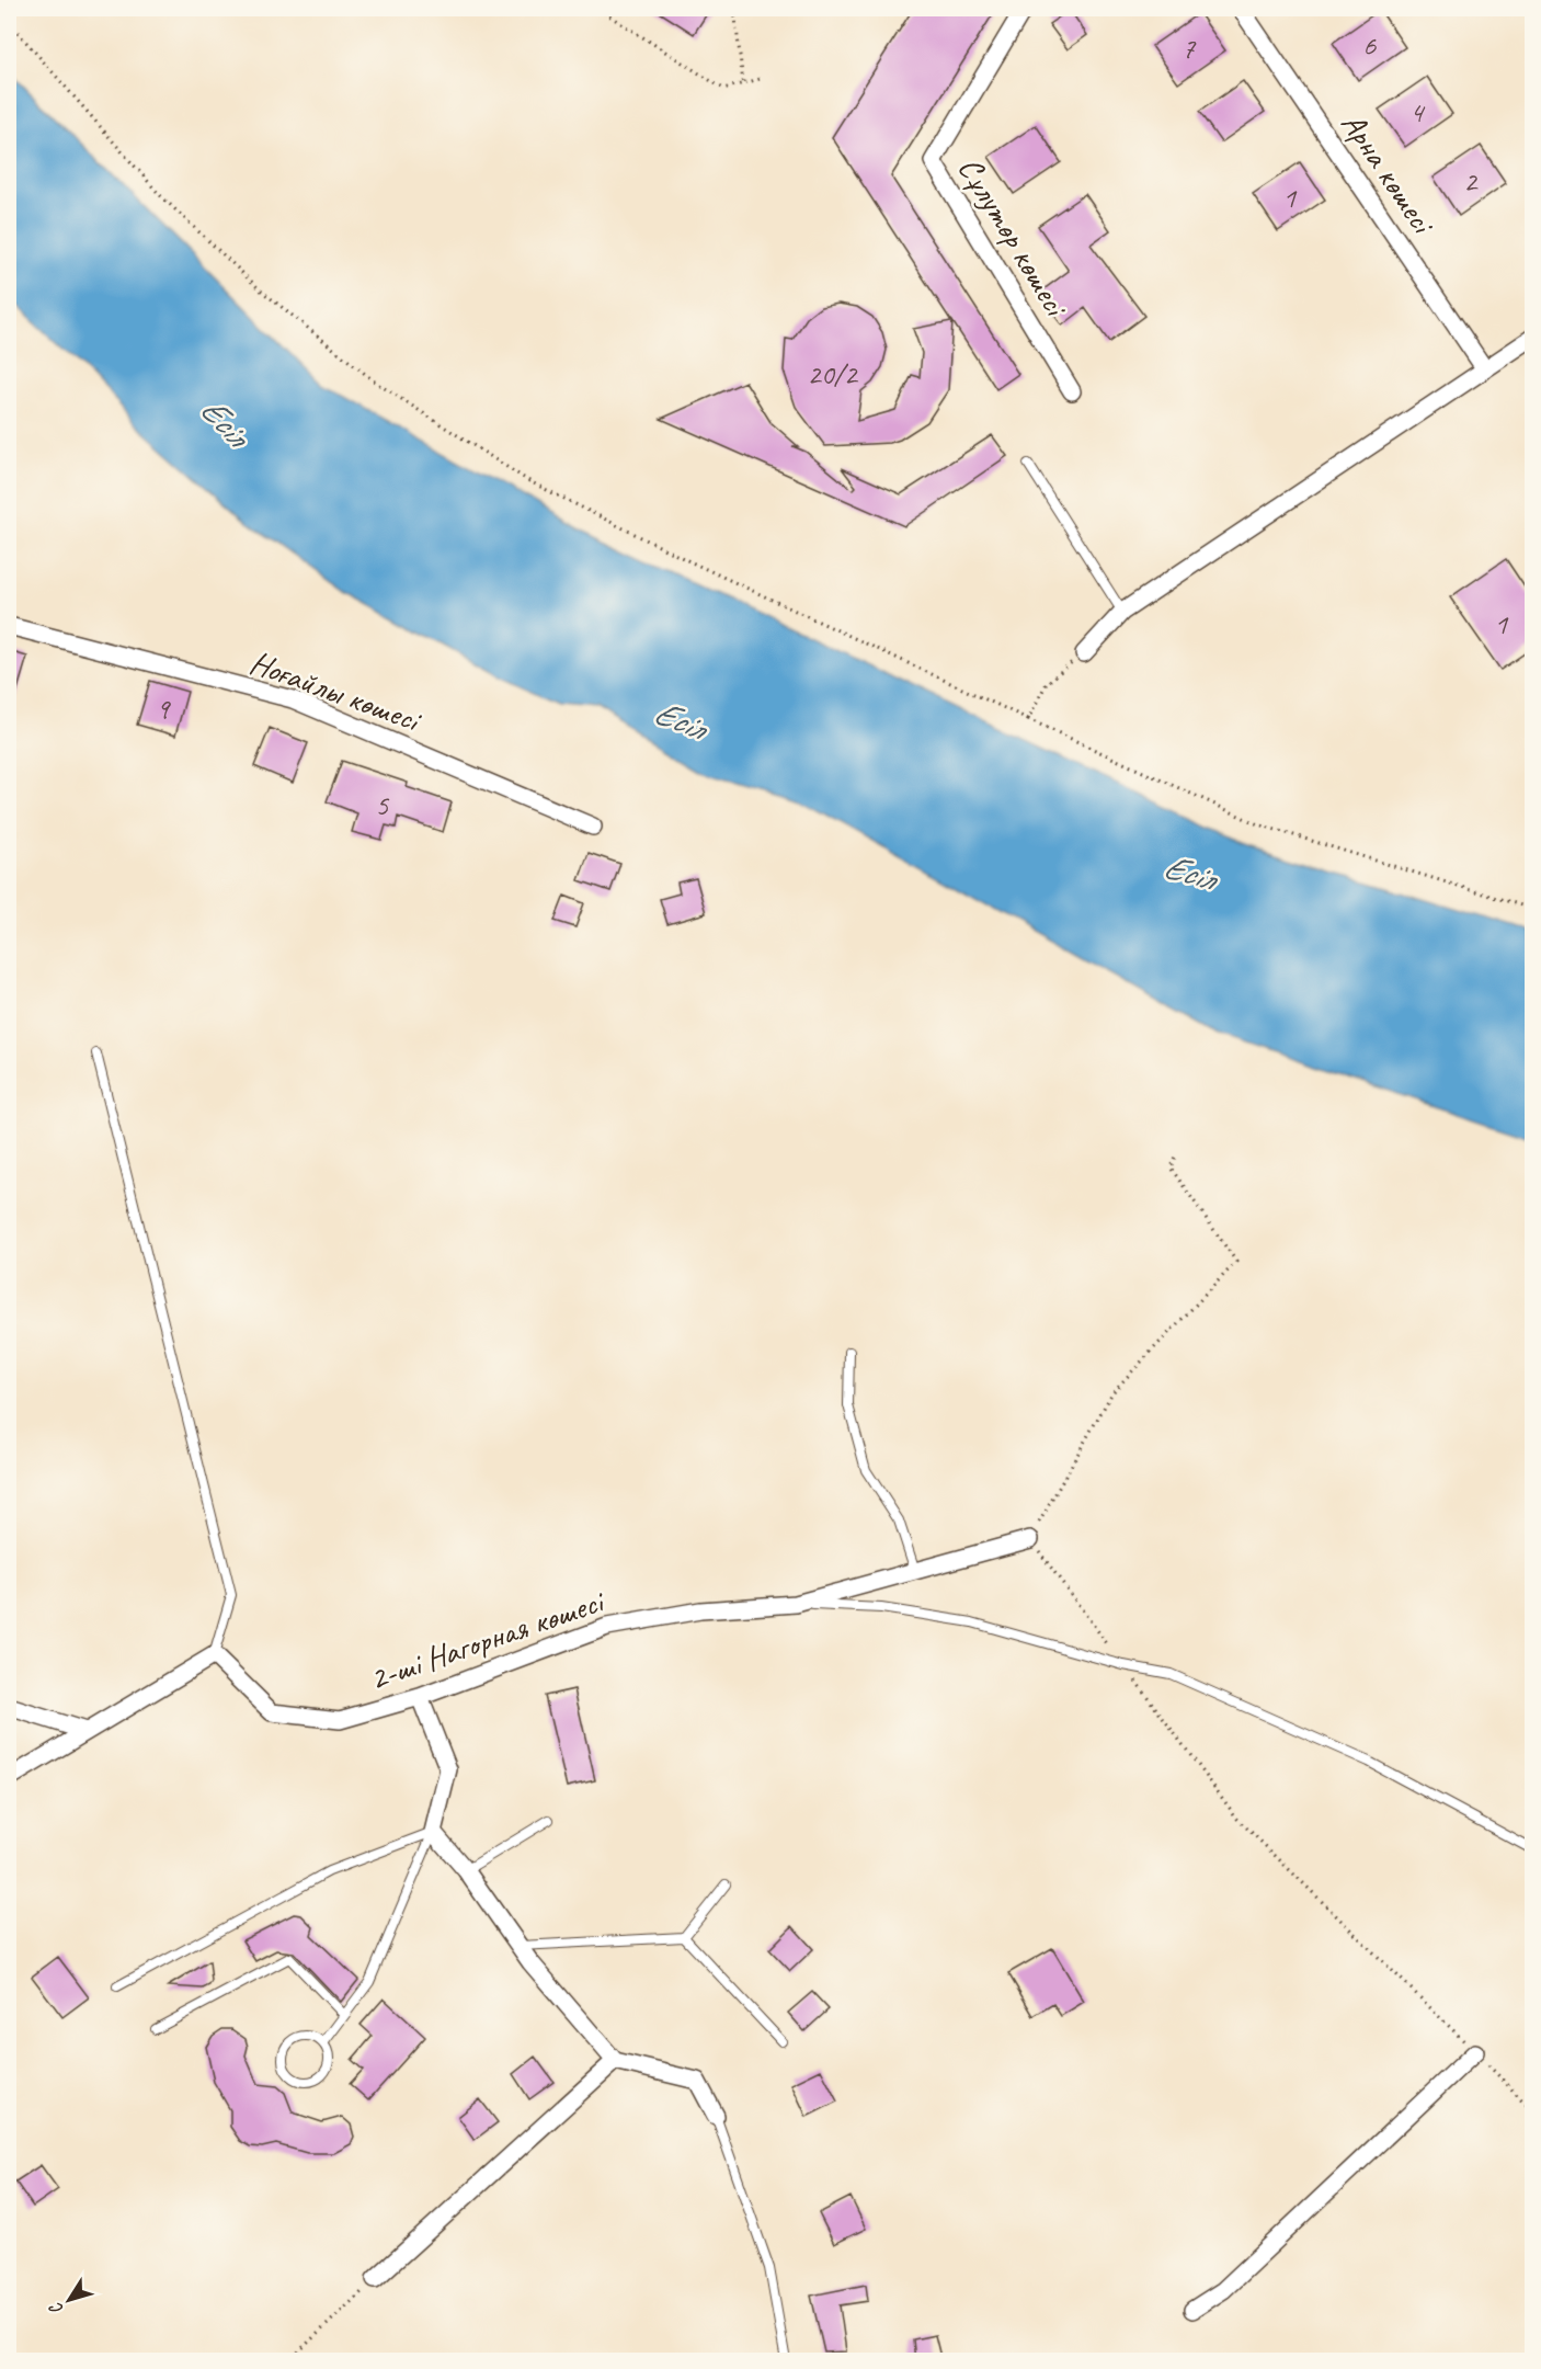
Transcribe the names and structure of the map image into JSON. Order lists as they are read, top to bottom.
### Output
{
  "streets": {
    "street": [
      "Арна көшесі",
      "Сұлутөр көшесі",
      "Ноғайлы көшесі",
      "2-ші Нагорная көшесі"
    ]
  },
  "water": ["Есіл"],
  "house_numbers": [
    "6",
    "7",
    "4",
    "2",
    "1",
    "20/2",
    "1",
    "9",
    "5"
  ],
  "north": "bottom left"
}
